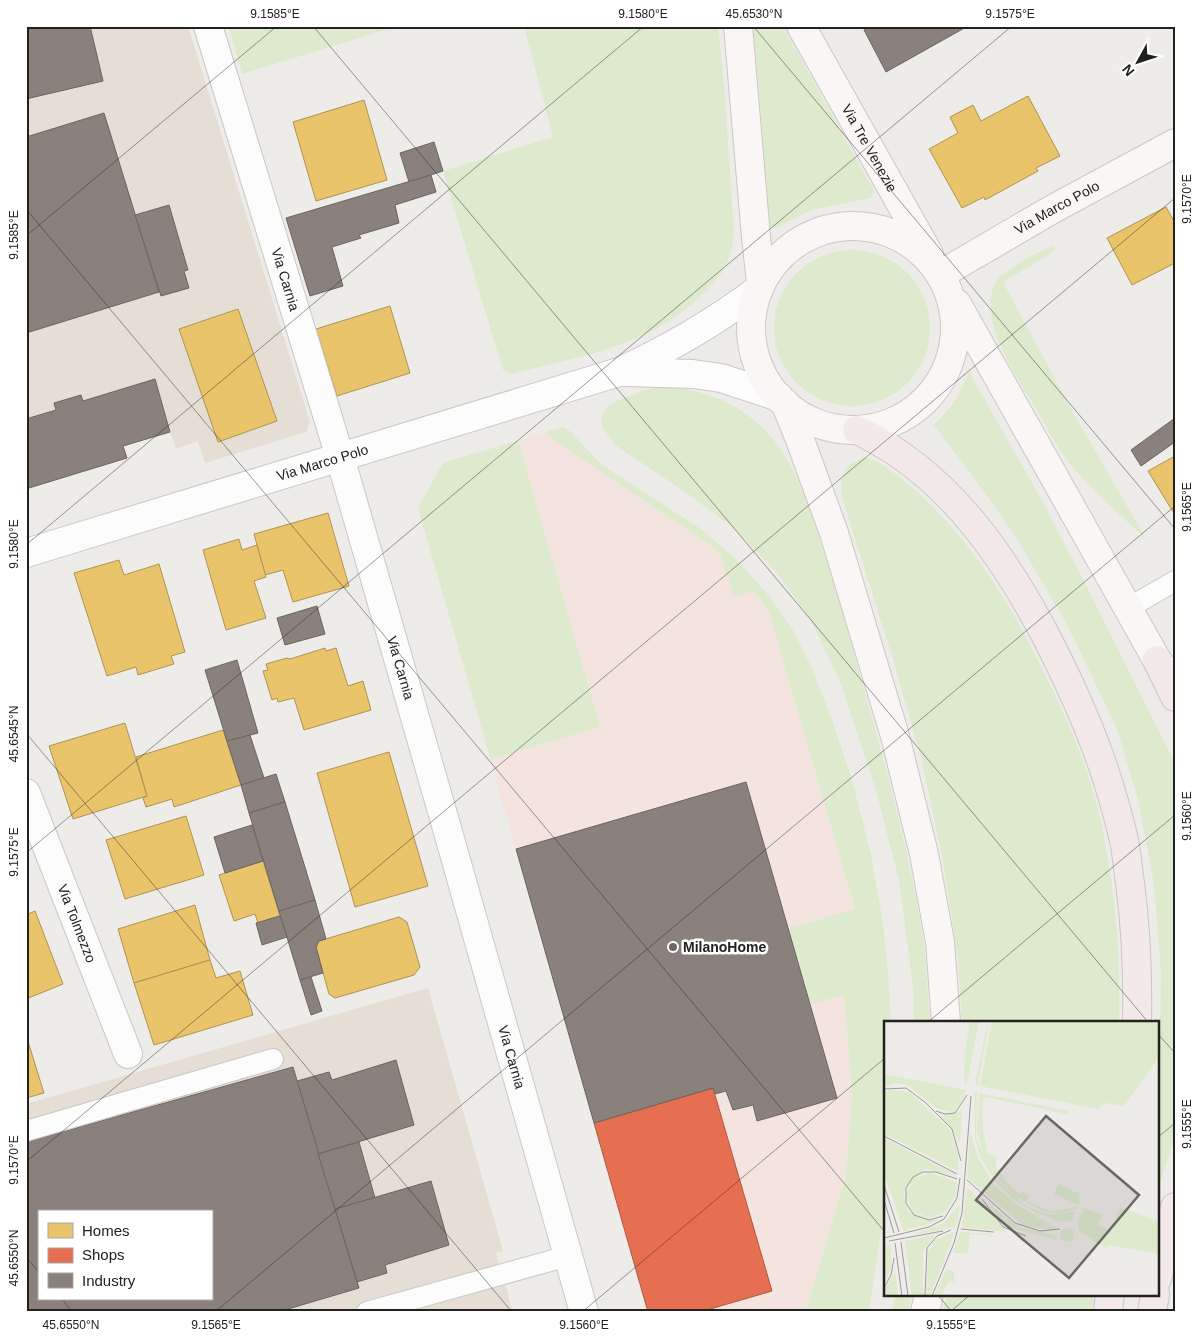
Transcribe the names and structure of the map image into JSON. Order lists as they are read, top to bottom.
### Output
{
  "streets": {
    "street": [
      "Via Tre Venezie",
      "Via Marco Polo",
      "Via Carnia",
      "Via Tolmezzo"
    ]
  },
  "crossings": [
    ["Via Tre Venezie", "Via Marco Polo"],
    ["Via Marco Polo", "Via Carnia"]
  ],
  "places": ["MilanoHome"],
  "legend": ["Homes", "Shops", "Industry"],
  "north": "bottom left",
  "coordinates": [
    "9.1585°E",
    "9.1580°E",
    "45.6530°N",
    "9.1575°E",
    "9.1570°E",
    "9.1565°E",
    "45.6545°N",
    "9.1560°E",
    "9.1555°E",
    "45.6550°N"
  ]
}
